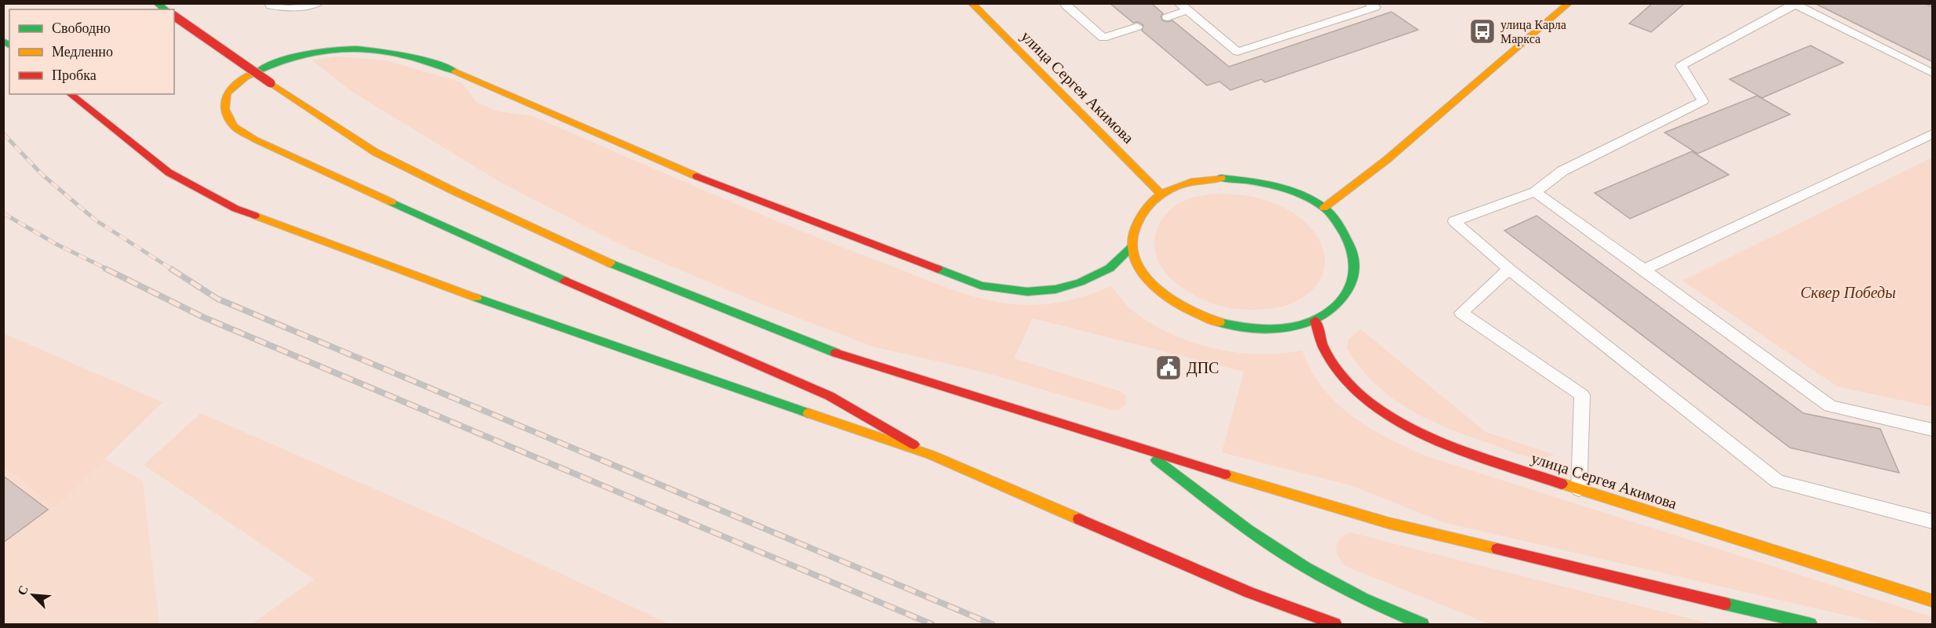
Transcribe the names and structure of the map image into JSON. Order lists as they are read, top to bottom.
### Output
{
  "streets": {
    "street": ["улица Сергея Акимова"]
  },
  "parks": ["Сквер Победы"],
  "places": {
    "bus stop": ["улица Карла Маркса"],
    "public building": ["ДПС"]
  },
  "legend": ["Свободно", "Медленно", "Пробка"],
  "north": "top left"
}
